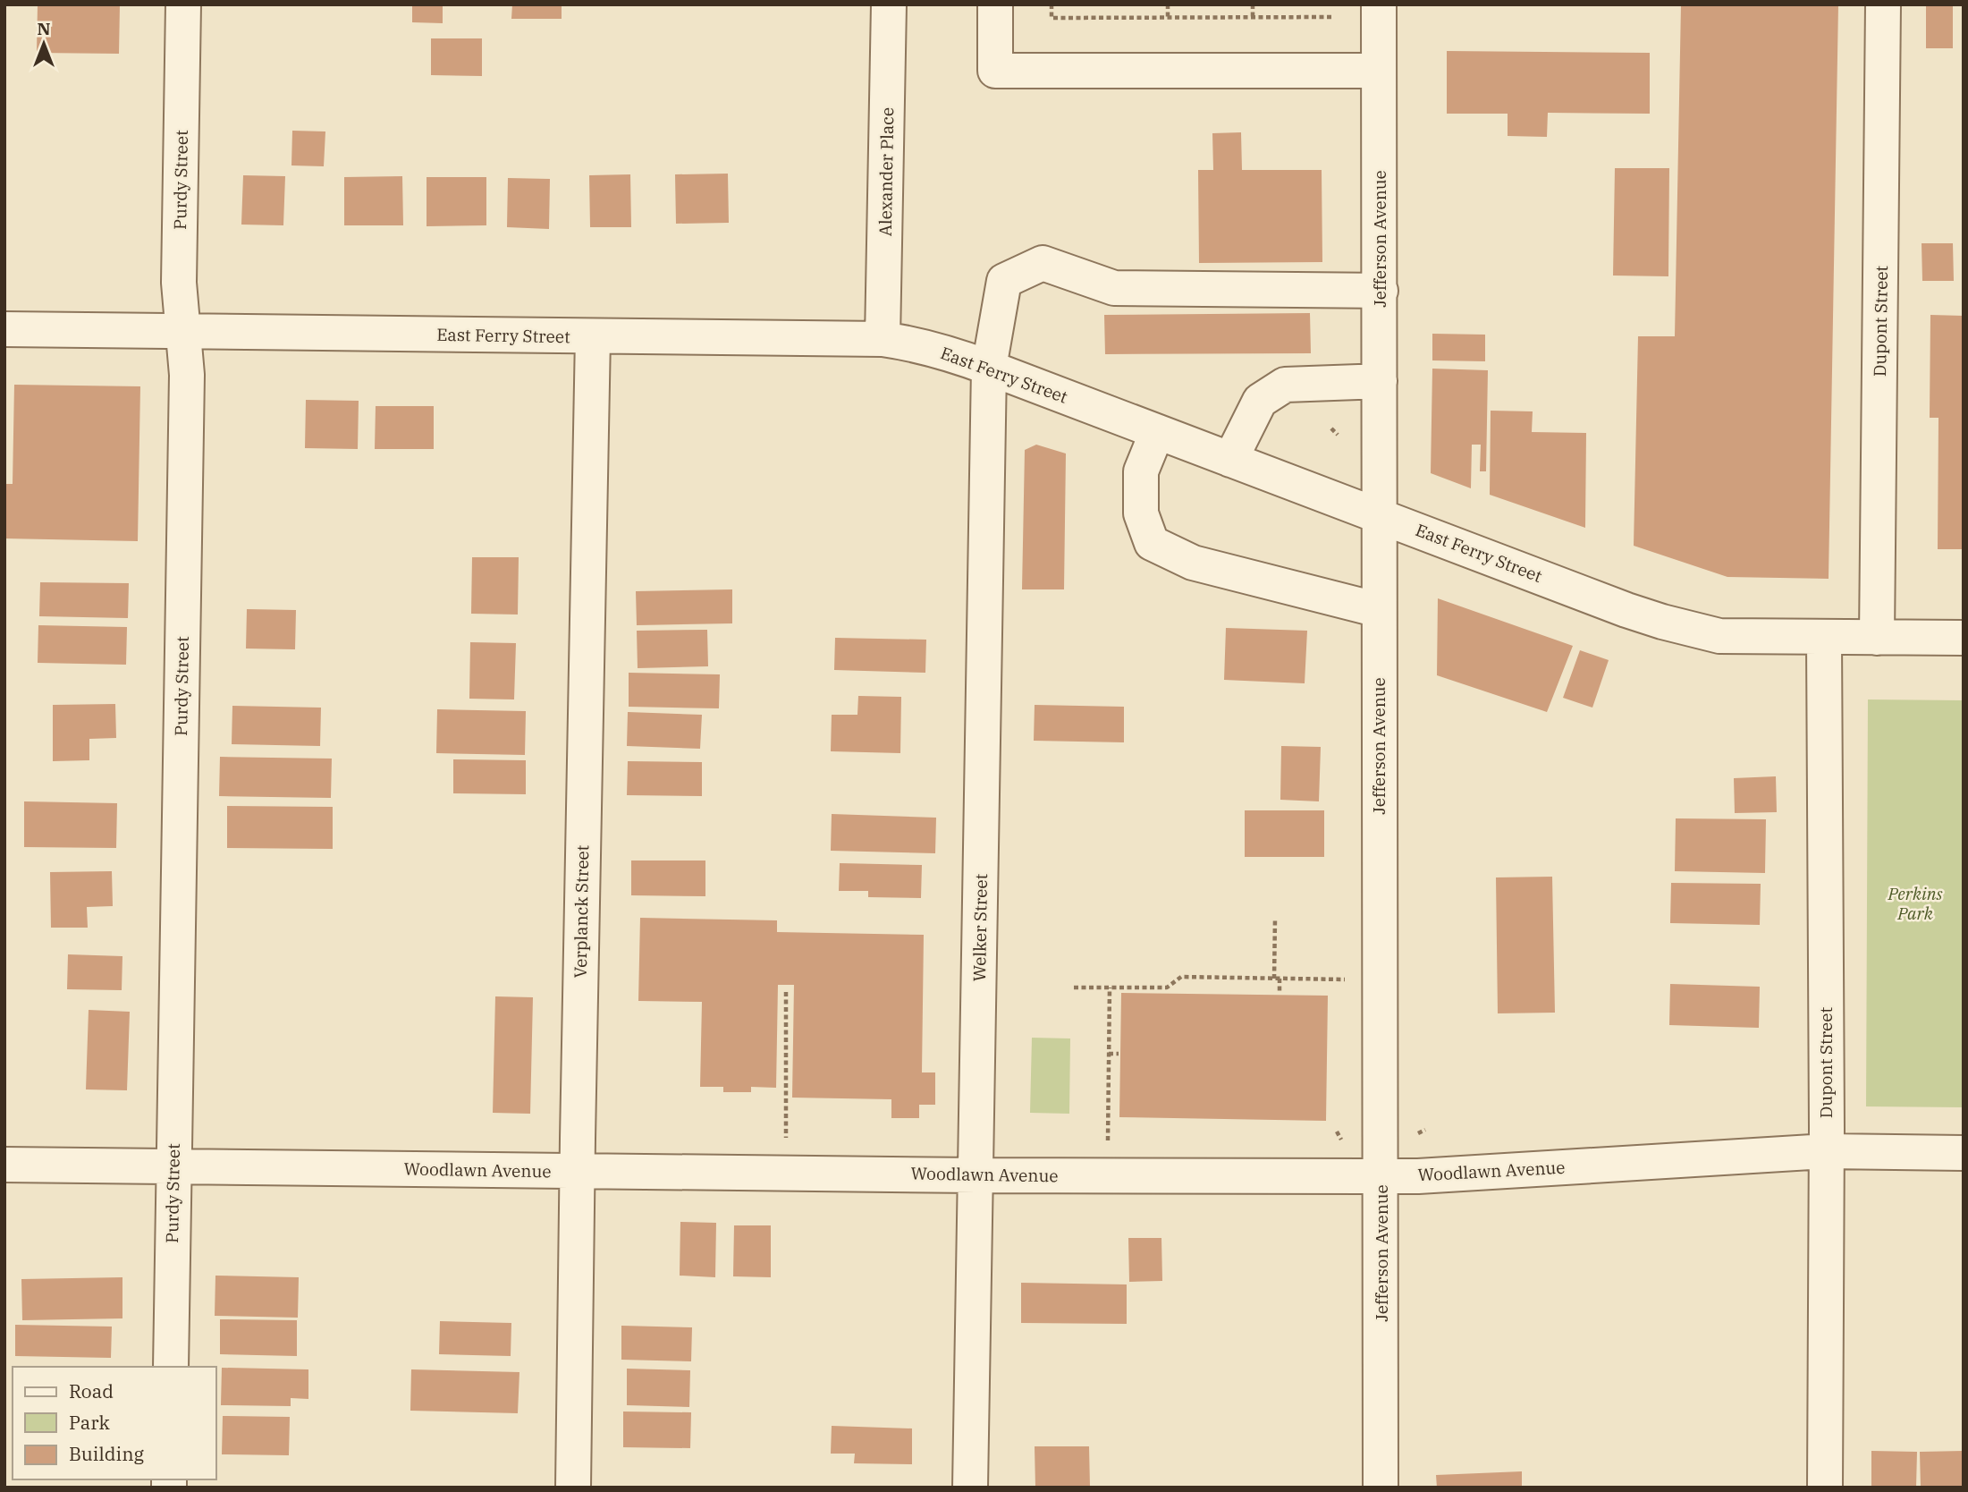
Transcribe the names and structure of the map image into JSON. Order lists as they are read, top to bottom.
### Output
{
  "streets": {
    "street": [
      "Alexander Place",
      "Purdy Street",
      "Jefferson Avenue",
      "Dupont Street",
      "East Ferry Street",
      "Verplanck Street",
      "Welker Street",
      "Woodlawn Avenue"
    ]
  },
  "crossings": [
    ["Alexander Place", "East Ferry Street"],
    ["Purdy Street", "East Ferry Street"],
    ["Purdy Street", "Woodlawn Avenue"],
    ["Jefferson Avenue", "East Ferry Street"],
    ["Jefferson Avenue", "Welker Street"],
    ["Jefferson Avenue", "Woodlawn Avenue"],
    ["Dupont Street", "East Ferry Street"],
    ["Dupont Street", "Woodlawn Avenue"],
    ["East Ferry Street", "Verplanck Street"],
    ["East Ferry Street", "Welker Street"],
    ["Verplanck Street", "Woodlawn Avenue"],
    ["Welker Street", "Woodlawn Avenue"]
  ],
  "parks": ["Perkins Park"],
  "legend": ["Road", "Park", "Building"],
  "north": "top"
}
